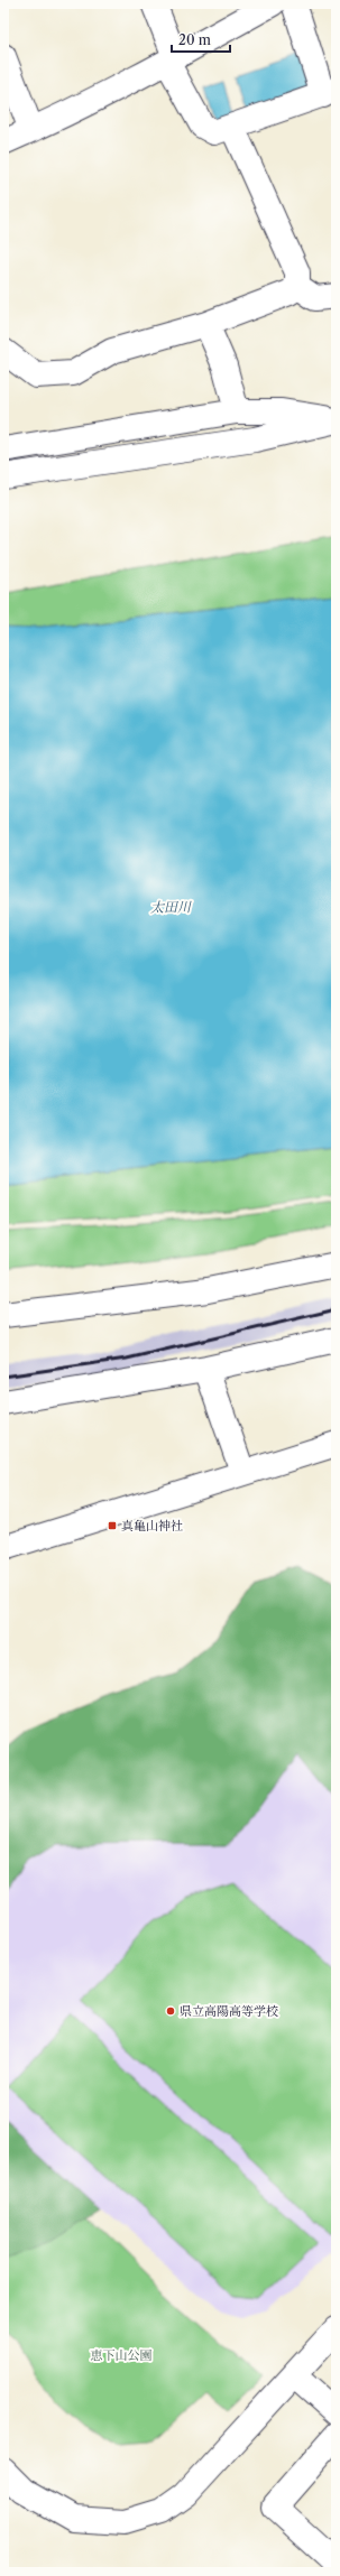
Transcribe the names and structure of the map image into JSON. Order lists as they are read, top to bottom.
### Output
{
  "water": ["太田川"],
  "parks": ["恵下山公園"],
  "places": {
    "transit": ["真亀山神社"],
    "other": ["県立高陽高等学校"]
  },
  "scale_bar": "20 m"
}
